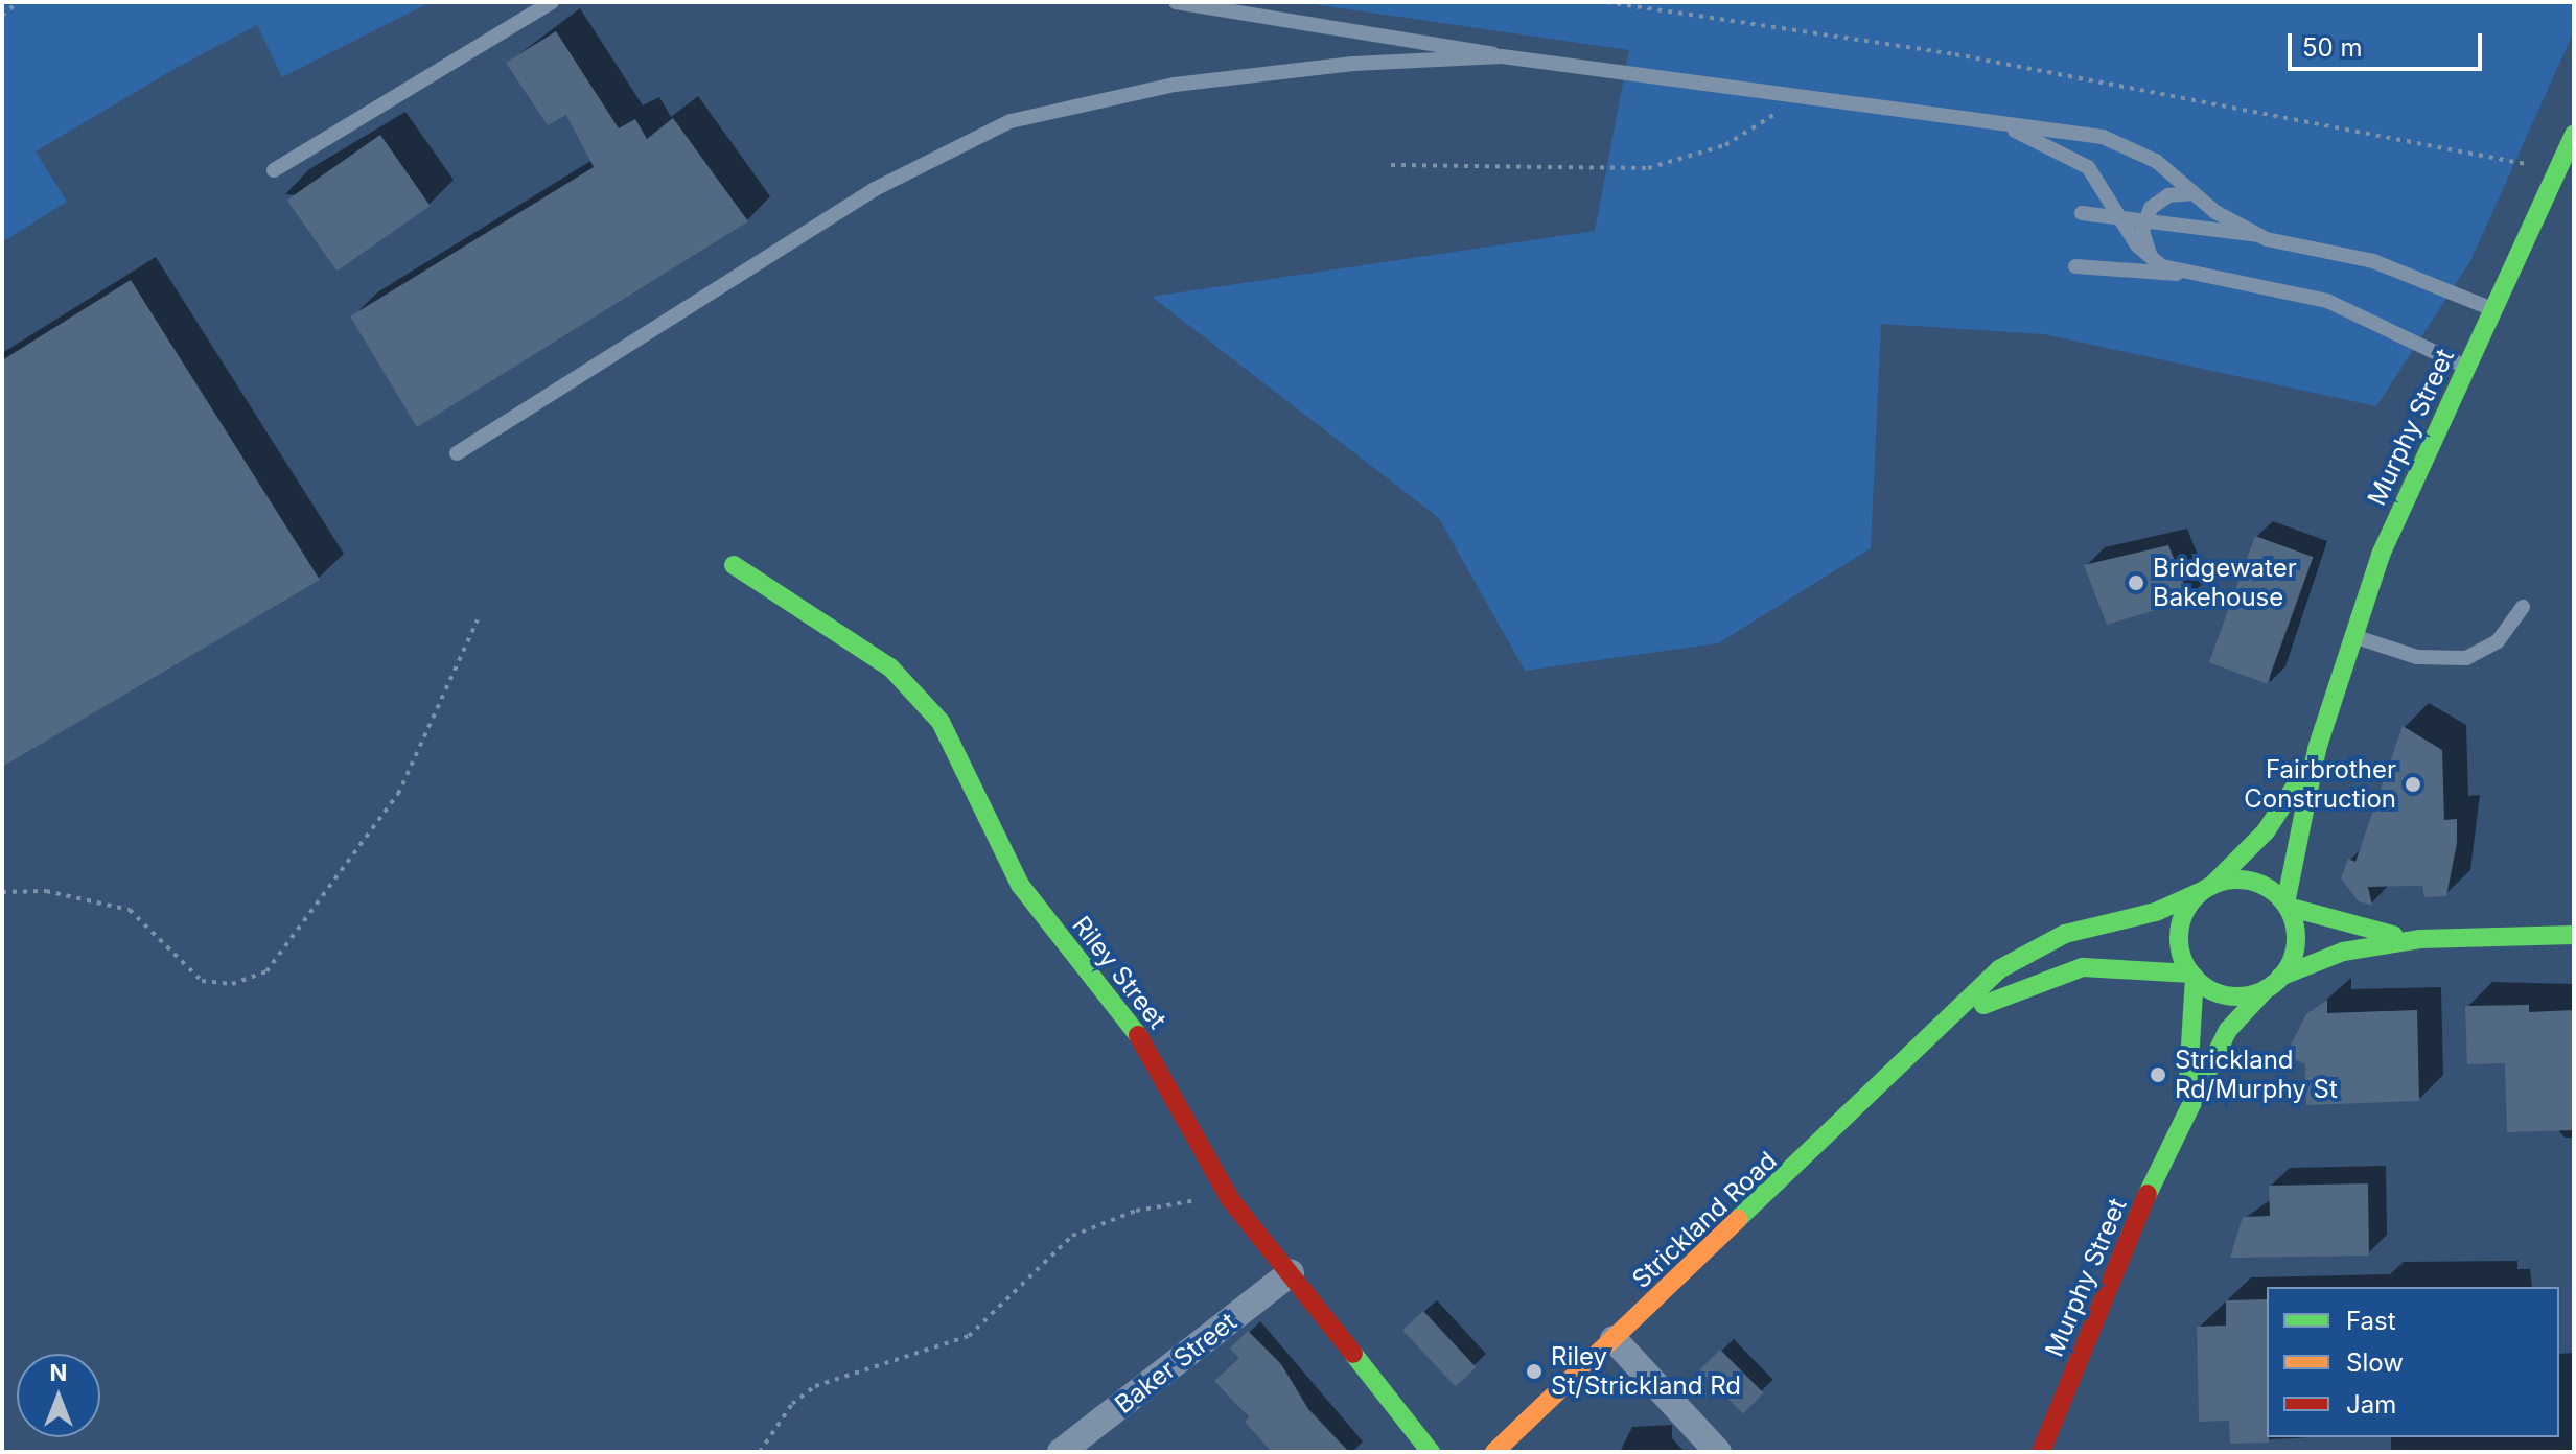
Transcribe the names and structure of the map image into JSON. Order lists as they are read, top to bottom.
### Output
{
  "streets": {
    "street": [
      "Murphy Street",
      "Riley Street",
      "Strickland Road",
      "Baker Street"
    ]
  },
  "crossings": [
    ["Murphy Street", "Strickland Road"],
    ["Riley Street", "Baker Street"]
  ],
  "places": [
    "Bridgewater Bakehouse",
    "Fairbrother Construction",
    "Strickland Rd/Murphy St",
    "Riley St/Strickland Rd"
  ],
  "legend": ["Fast", "Slow", "Jam"],
  "scale_bar": "50 m",
  "north": "top"
}
